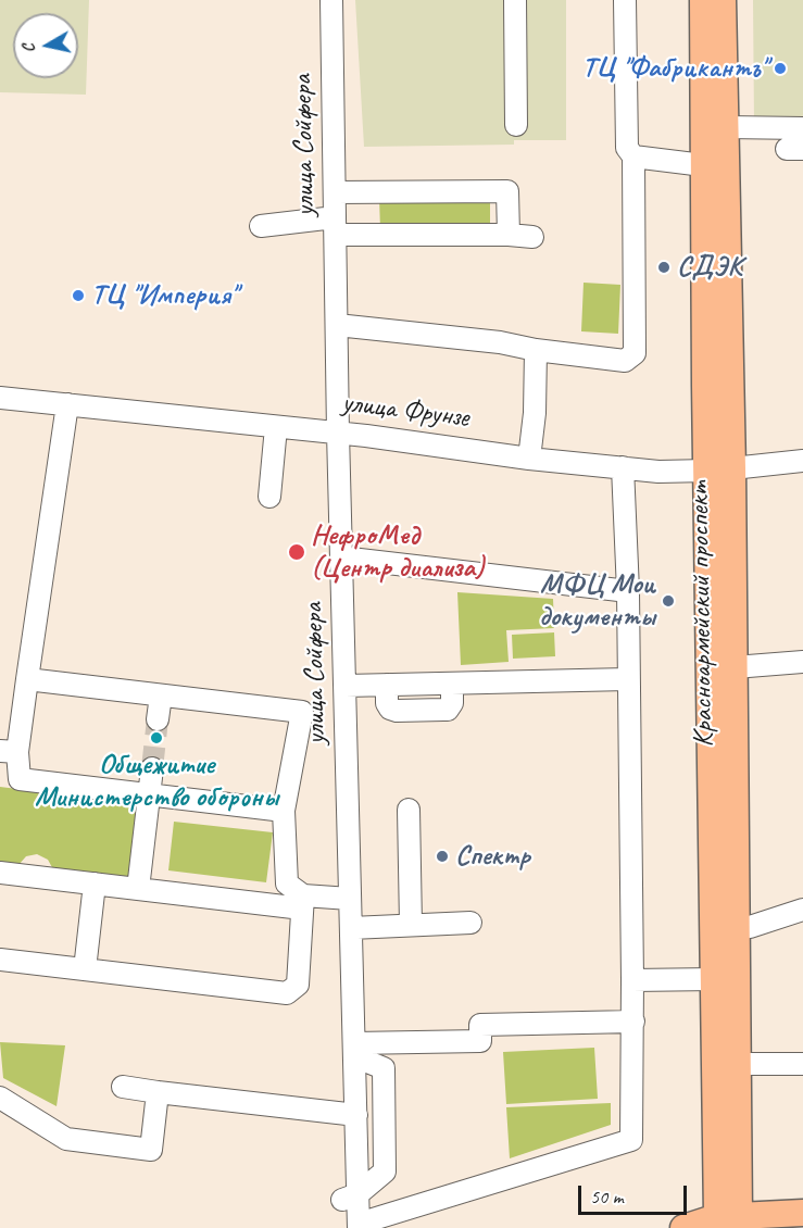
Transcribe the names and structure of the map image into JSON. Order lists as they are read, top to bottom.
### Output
{
  "streets": {
    "main road": ["Красноармейский проспект"],
    "street": ["улица Сойфера", "улица Фрунзе"]
  },
  "crossings": [
    ["улица Сойфера", "улица Фрунзе"],
    ["улица Фрунзе", "Красноармейский проспект"]
  ],
  "places": [
    "ТЦ \"Фабрикантъ\"",
    "СДЭК",
    "ТЦ \"Империя\"",
    "НефроМед (Центр диализа)",
    "МФЦ Мои документы",
    "Общежитие Министерство обороны",
    "Спектр"
  ],
  "scale_bar": "50 m",
  "north": "left"
}
